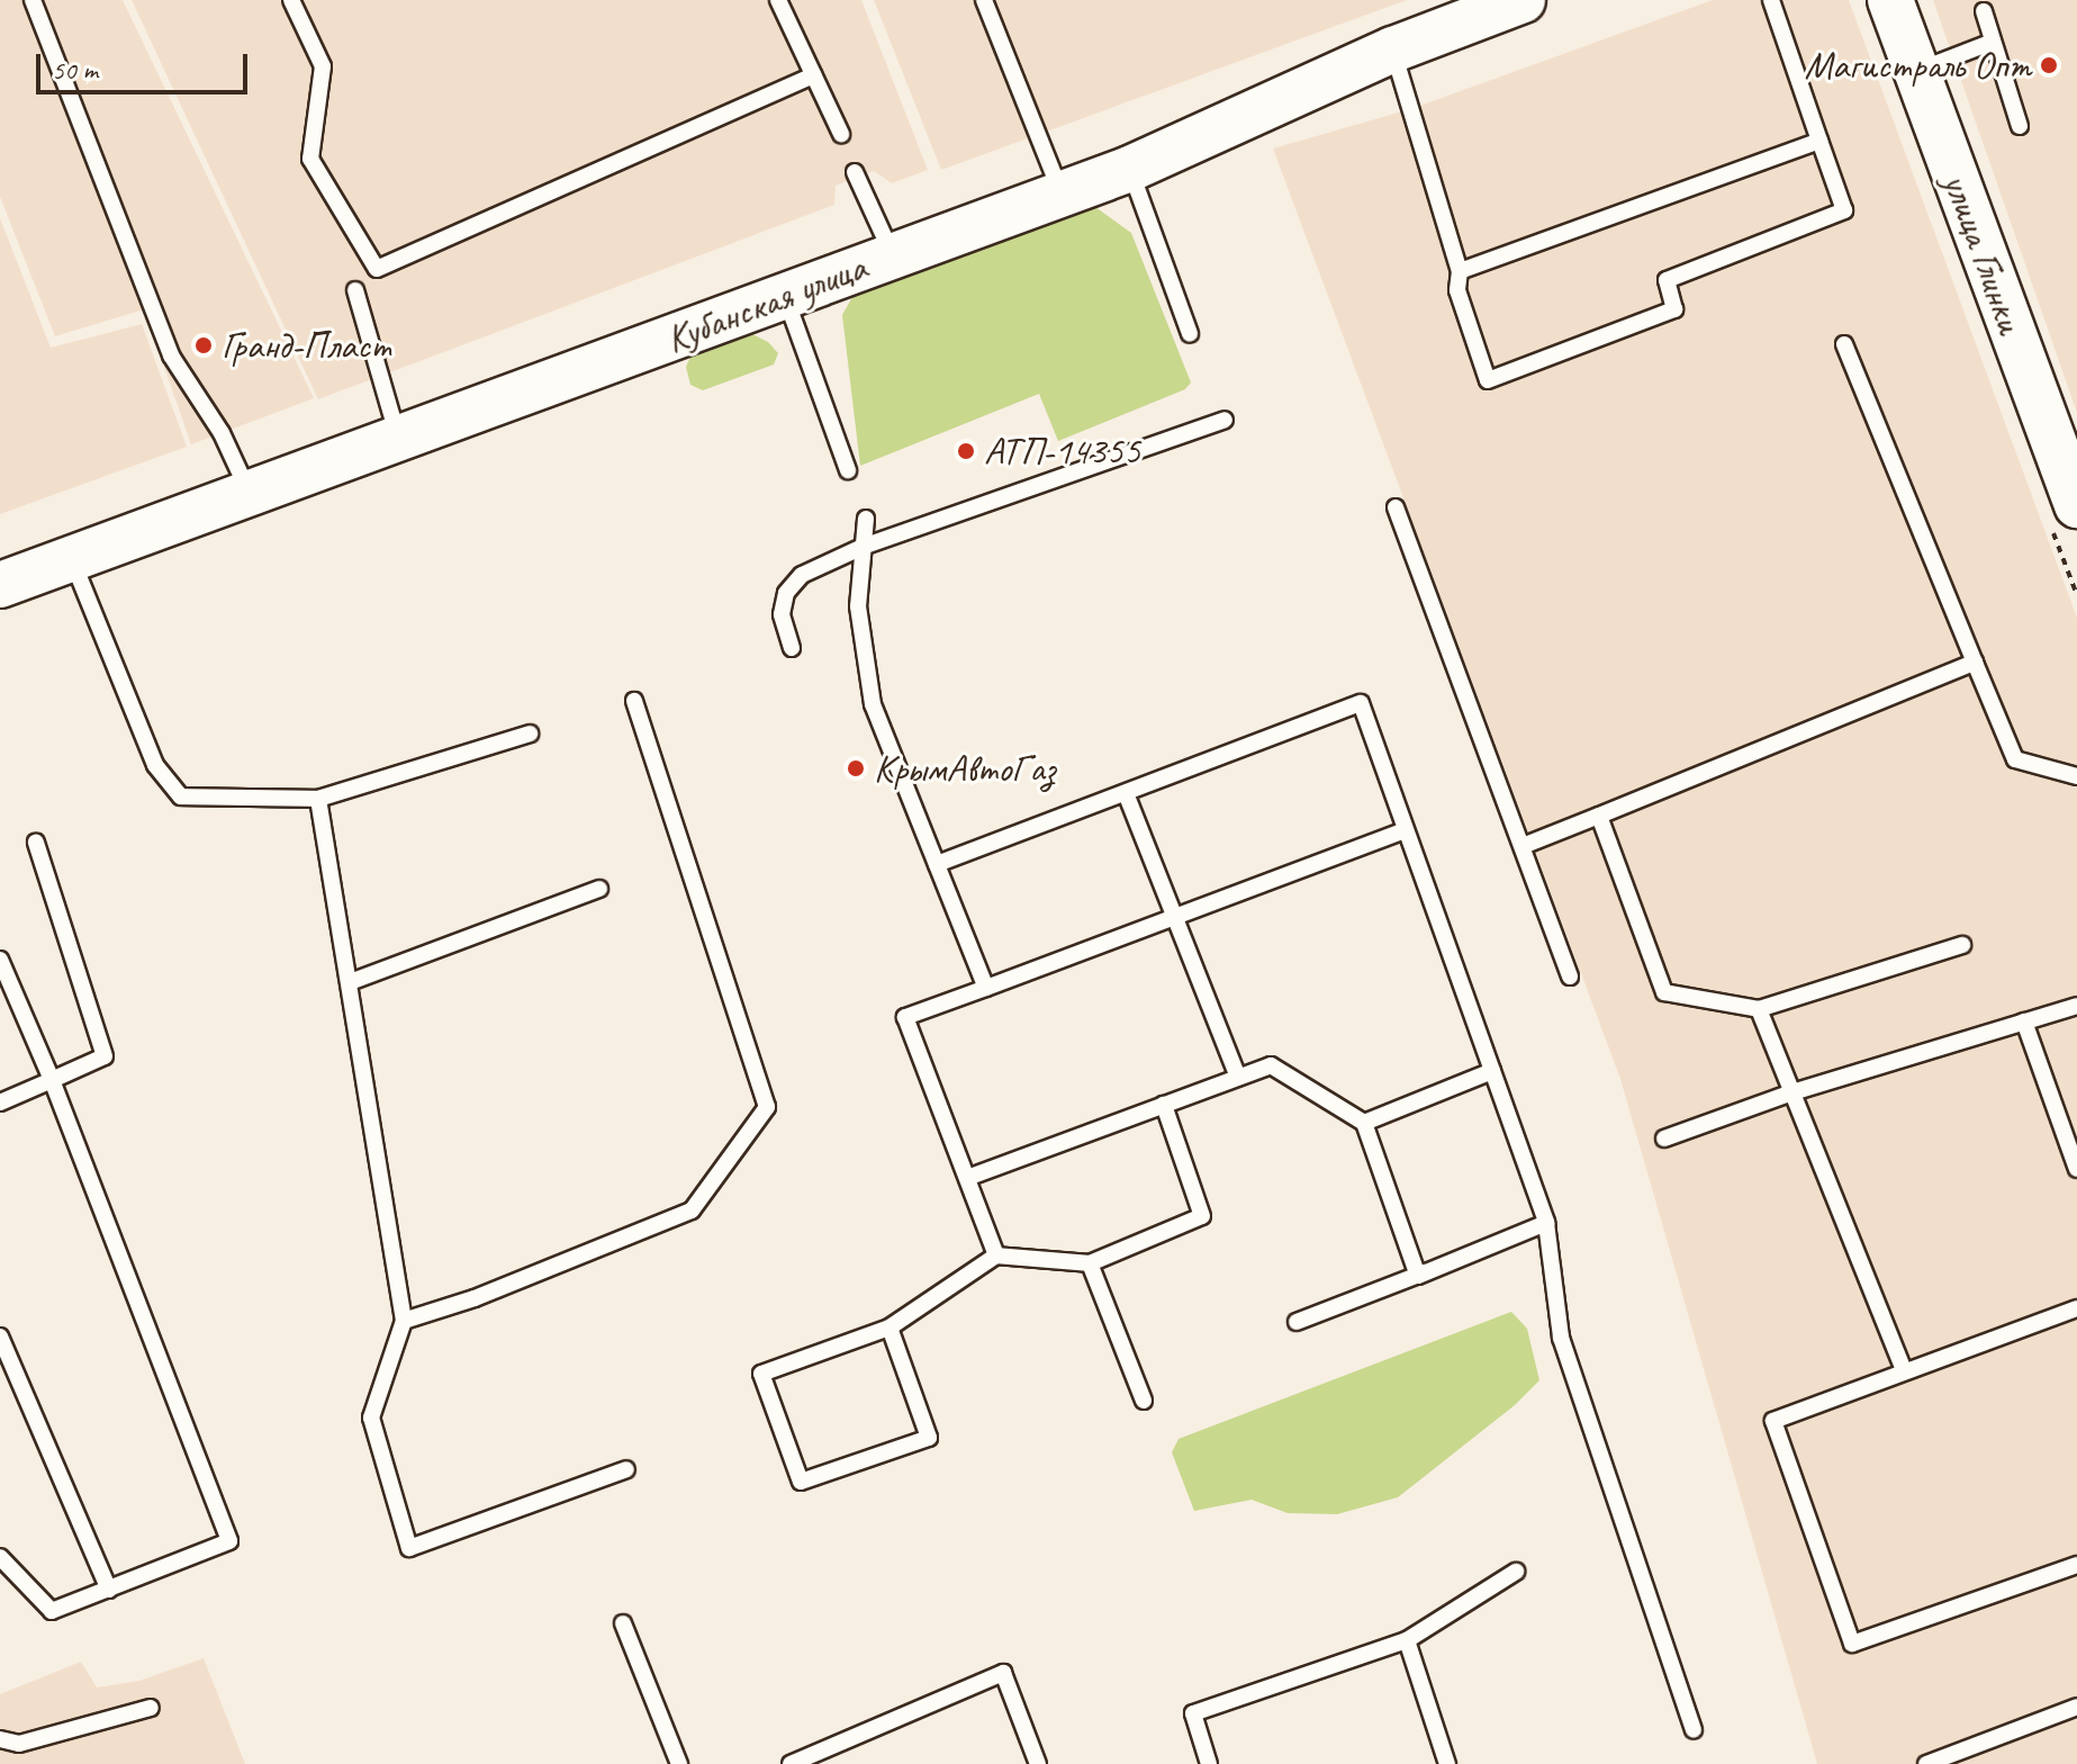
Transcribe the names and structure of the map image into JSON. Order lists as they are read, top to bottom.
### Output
{
  "streets": {
    "main road": ["улица Глинки", "Кубанская улица"]
  },
  "places": [
    "Магистраль Опт",
    "Гранд-Пласт",
    "АТП-14355",
    "КрымАвтоГаз"
  ],
  "scale_bar": "50 m"
}
